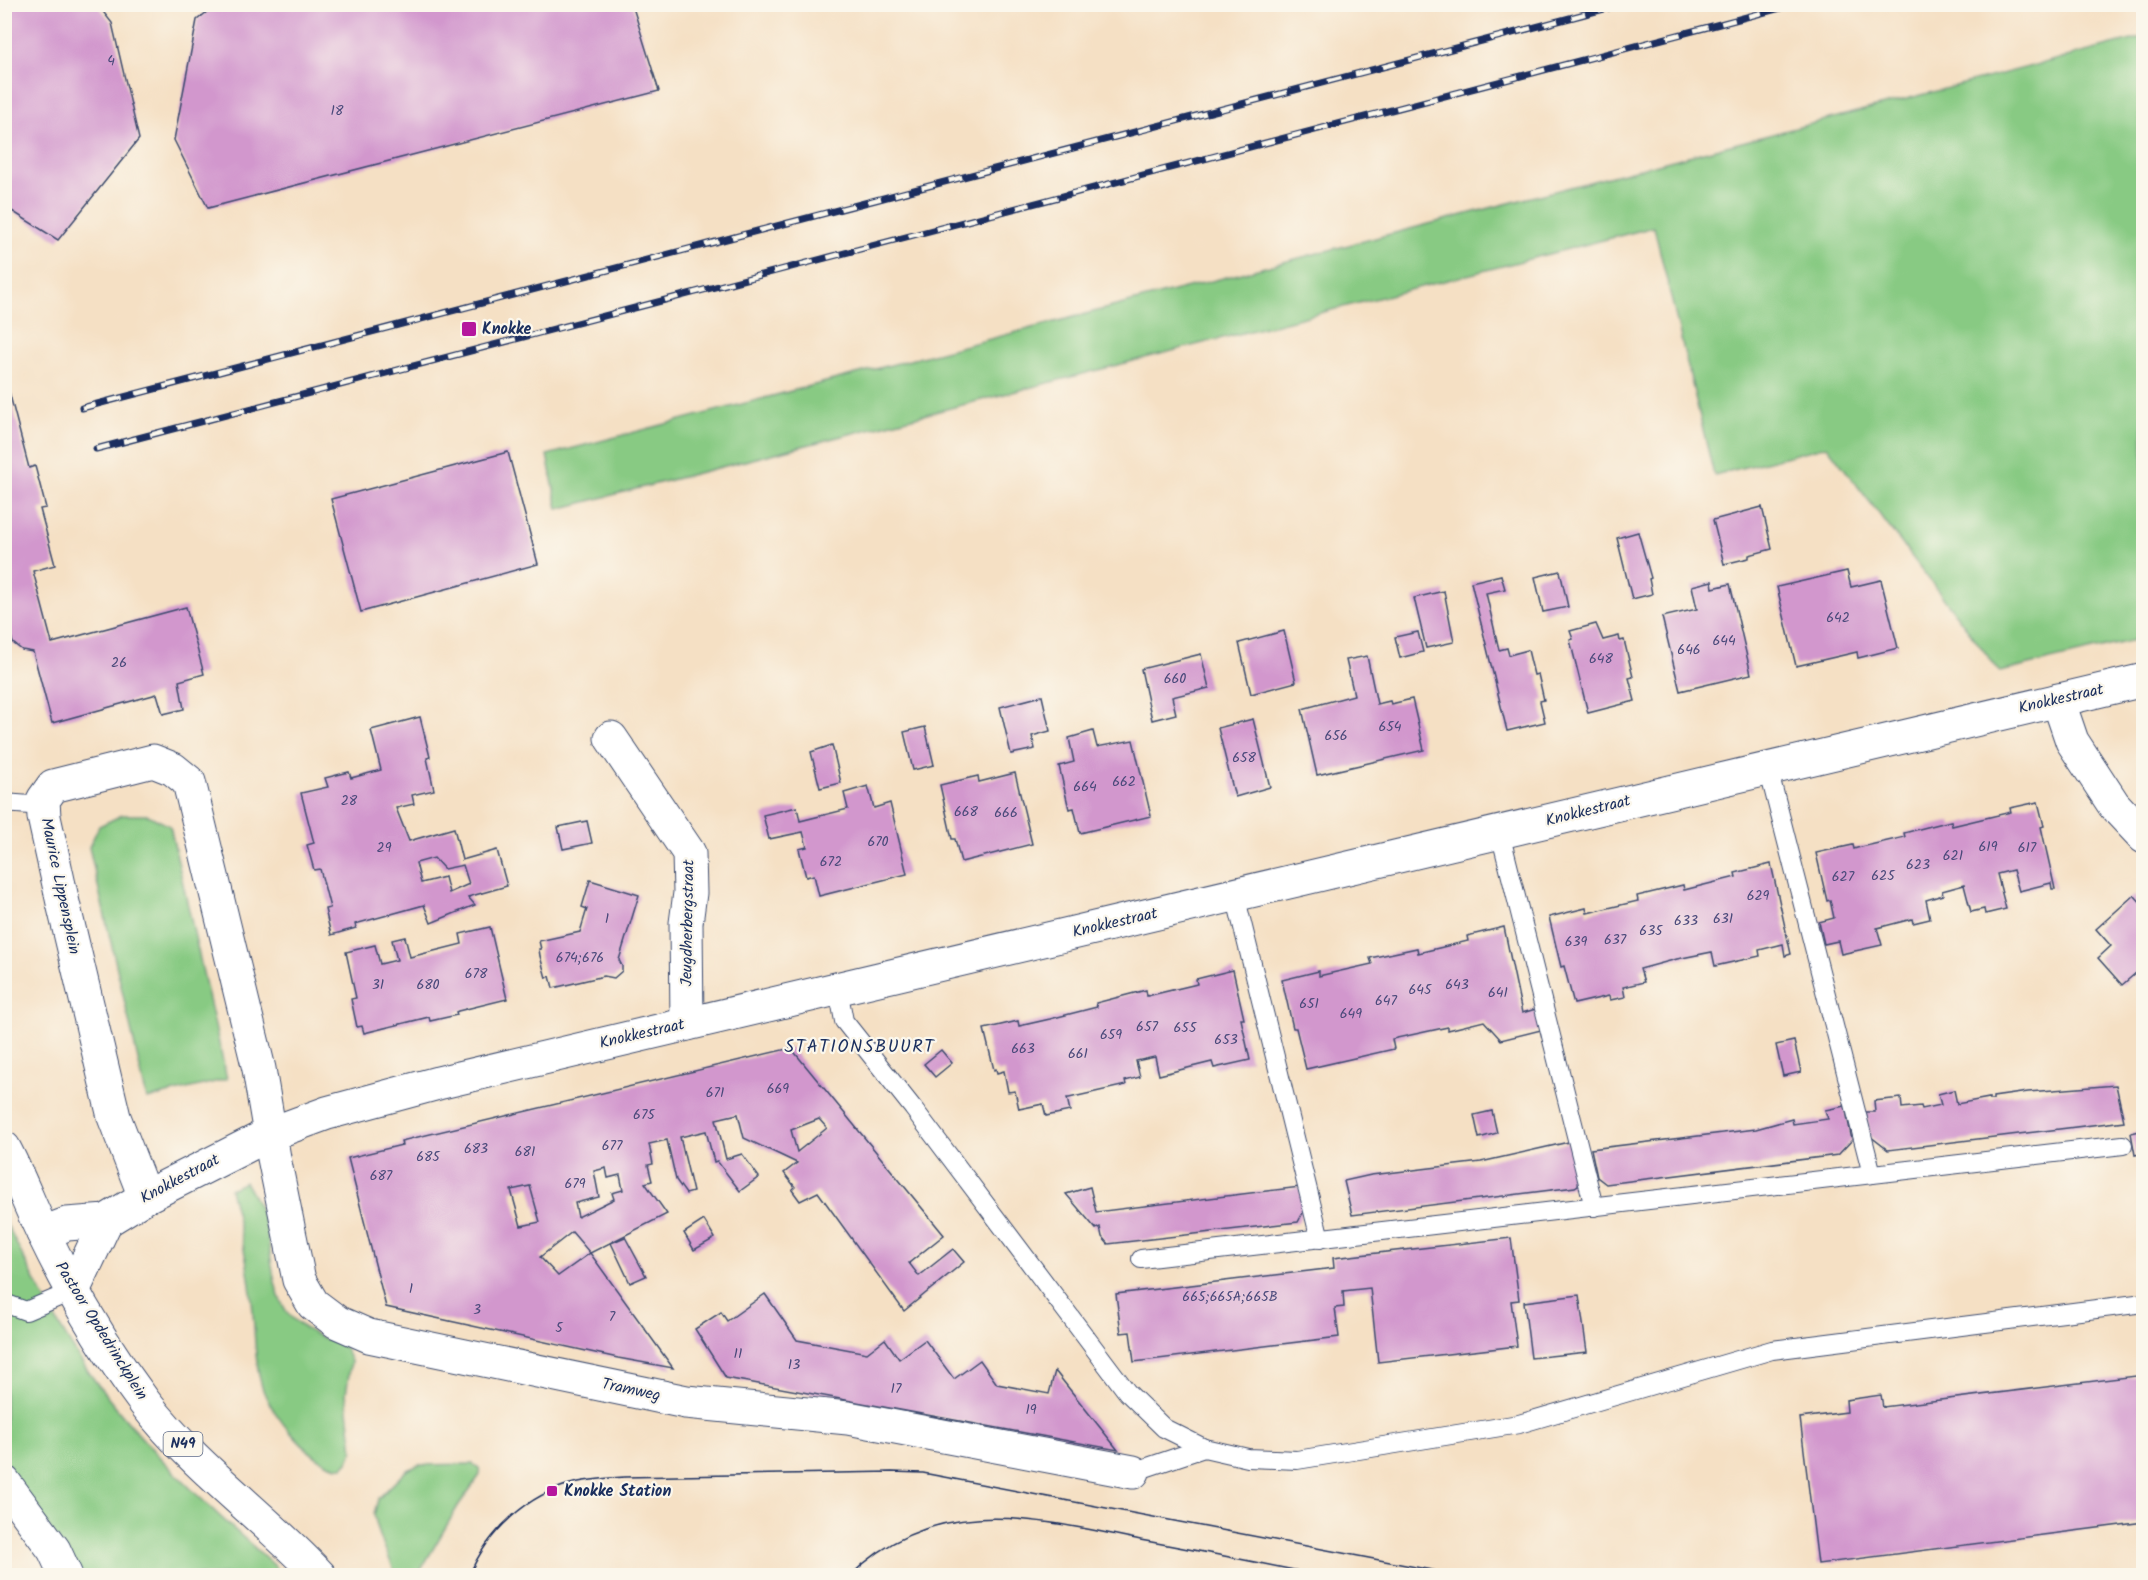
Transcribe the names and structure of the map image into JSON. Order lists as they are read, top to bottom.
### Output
{
  "streets": {
    "street": [
      "Knokkestraat",
      "Maurice Lippensplein",
      "Jeugdherbergstraat",
      "Pastoor Opdedrinckplein",
      "Tramweg",
      "N49"
    ]
  },
  "crossings": [
    ["Knokkestraat", "Maurice Lippensplein"],
    ["Knokkestraat", "Jeugdherbergstraat"],
    ["Knokkestraat", "Pastoor Opdedrinckplein"],
    ["Knokkestraat", "Tramweg"],
    ["Knokkestraat", "N49"],
    ["Maurice Lippensplein", "Tramweg"],
    ["Pastoor Opdedrinckplein", "N49"]
  ],
  "districts": ["STATIONSBUURT"],
  "places": {
    "transit": ["Knokke", "Knokke Station"]
  },
  "house_numbers": [
    "4",
    "18",
    "642",
    "644",
    "646",
    "648",
    "26",
    "660",
    "654",
    "656",
    "658",
    "662",
    "664",
    "28",
    "668",
    "666",
    "670",
    "619",
    "29",
    "617",
    "621",
    "672",
    "623",
    "625",
    "627",
    "629",
    "1",
    "631",
    "633",
    "635",
    "637",
    "639",
    "674;676",
    "678",
    "31",
    "680",
    "643",
    "645",
    "641",
    "647",
    "651",
    "649",
    "657",
    "655",
    "659",
    "653",
    "663",
    "661",
    "669",
    "671",
    "675",
    "677",
    "683",
    "681",
    "685",
    "687",
    "679",
    "1",
    "665;665A;665B",
    "3",
    "7",
    "5",
    "11",
    "13",
    "17",
    "19"
  ]
}
